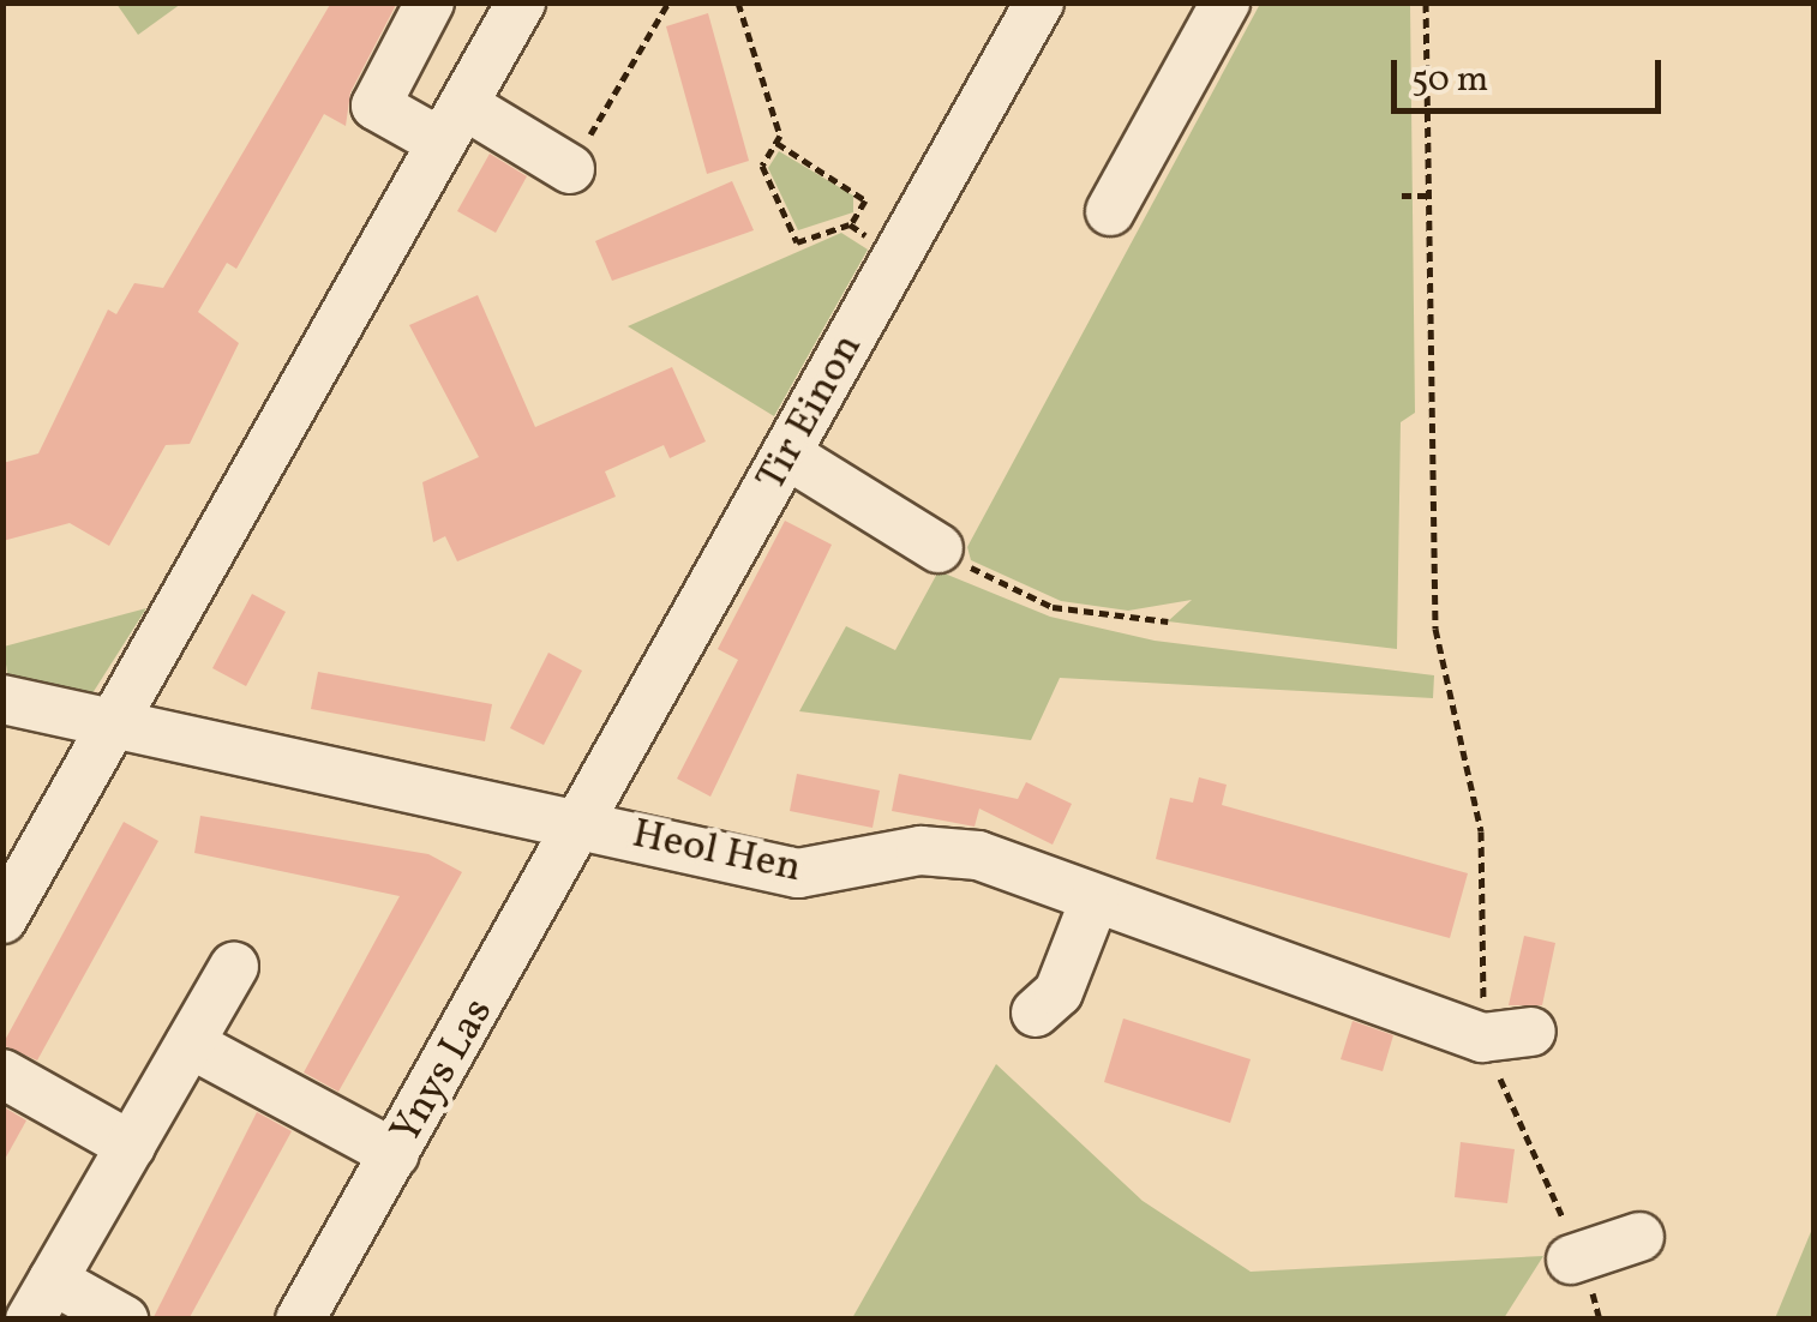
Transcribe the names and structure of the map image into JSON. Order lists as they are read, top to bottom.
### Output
{
  "streets": {
    "street": ["Tir Einon", "Heol Hen", "Ynys Las"]
  },
  "crossings": [
    ["Tir Einon", "Heol Hen"],
    ["Tir Einon", "Ynys Las"],
    ["Heol Hen", "Ynys Las"]
  ],
  "scale_bar": "50 m"
}
